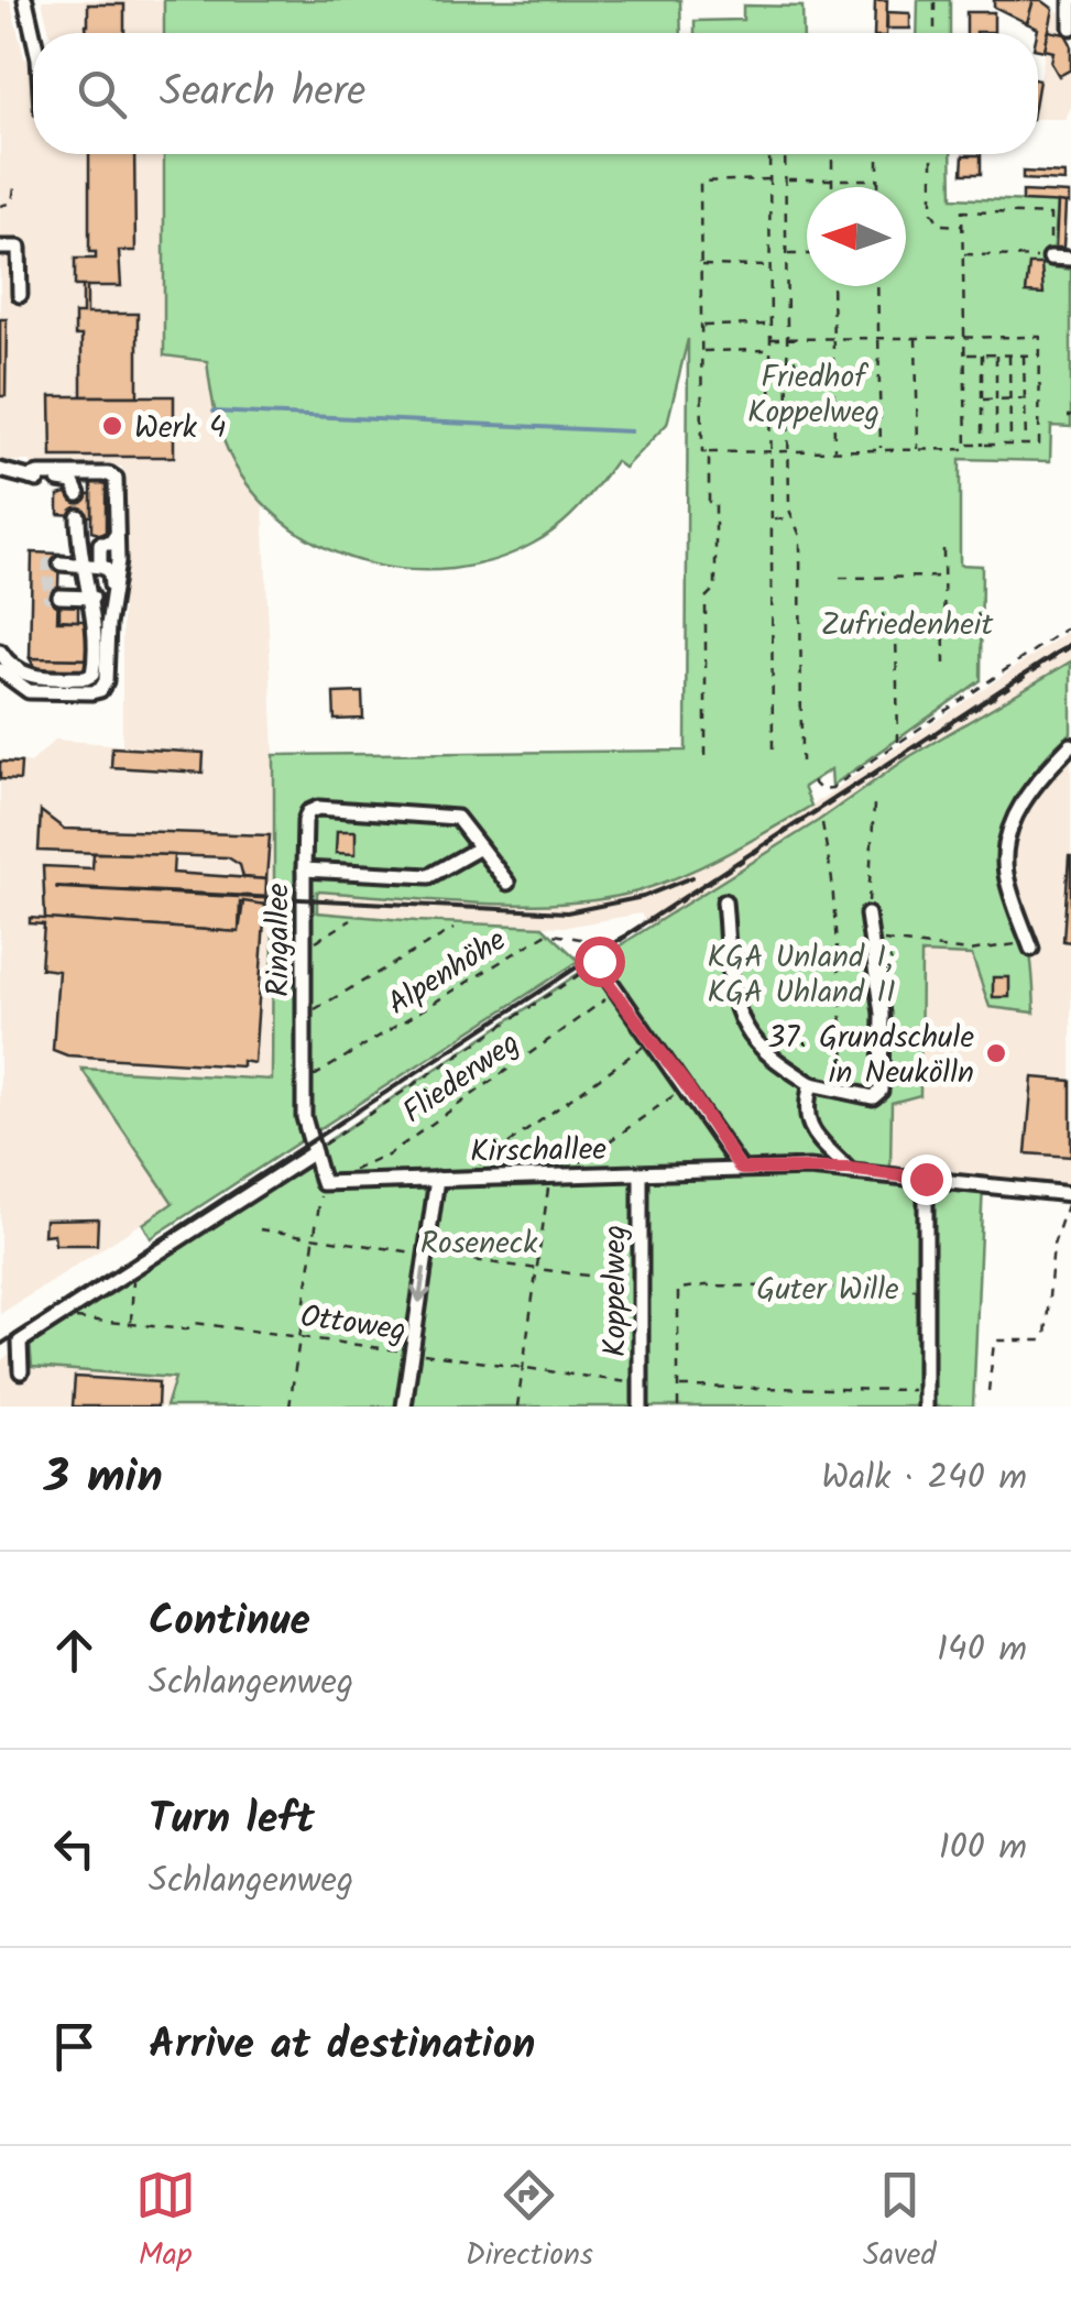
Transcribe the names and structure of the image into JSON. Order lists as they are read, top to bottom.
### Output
{
  "streets": {
    "street": ["Ringallee", "Kirschallee", "Koppelweg"],
    "path": ["Alpenhöhe", "Fliederweg", "Ottoweg"]
  },
  "crossings": [
    ["Ringallee", "Alpenhöhe"],
    ["Ringallee", "Fliederweg"],
    ["Kirschallee", "Koppelweg"],
    ["Koppelweg", "Ottoweg"]
  ],
  "parks": [
    "Friedhof Koppelweg",
    "Zufriedenheit",
    "KGA Unland I; KGA Uhland II",
    "Roseneck",
    "Guter Wille"
  ],
  "places": ["Werk 4", "37. Grundschule in Neukölln"],
  "north": "left",
  "page": {
    "search": "Search here",
    "heading": ["3 min", "Walk · 240 m"],
    "list": [
      ["Continue", "Schlangenweg", "140 m"],
      ["Turn left", "Schlangenweg", "100 m"],
      "Arrive at destination"
    ],
    "nav": ["Map", "Directions", "Saved"]
  }
}
